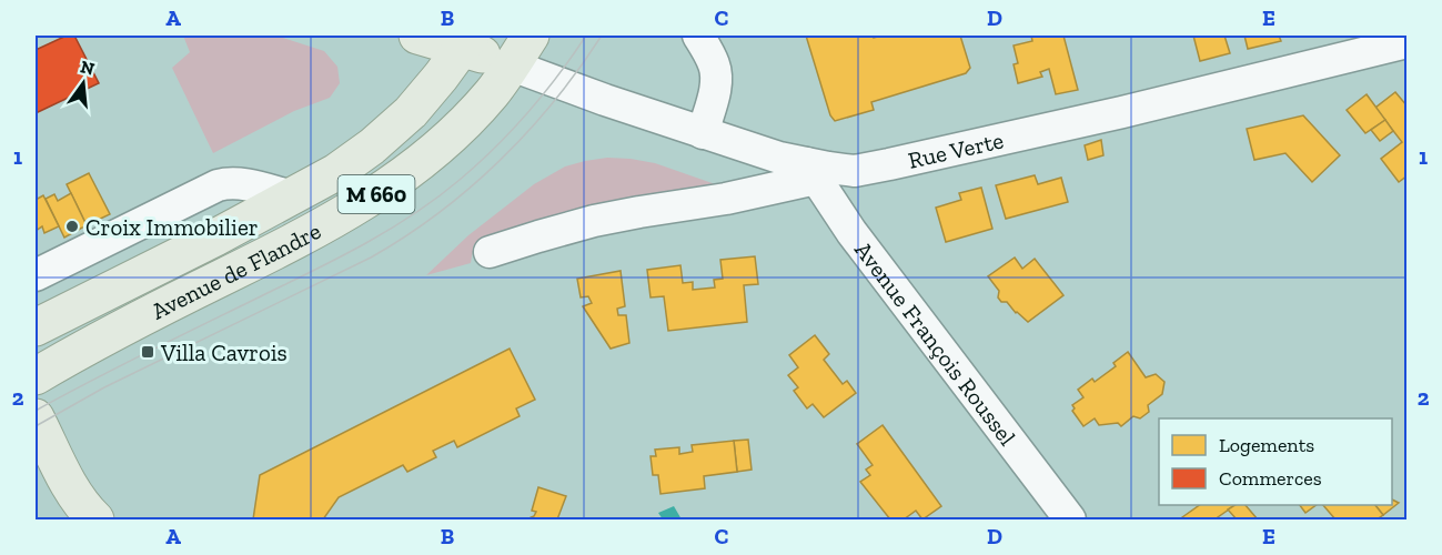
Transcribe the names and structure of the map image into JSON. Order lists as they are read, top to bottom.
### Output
{
  "streets": {
    "main road": ["M 660", "Avenue de Flandre"],
    "street": ["Rue Verte", "Avenue François Roussel"]
  },
  "crossings": [
    ["Rue Verte", "M 660"],
    ["Rue Verte", "Avenue de Flandre"],
    ["Rue Verte", "Avenue François Roussel"],
    ["M 660", "Avenue de Flandre"]
  ],
  "places": {
    "other": ["Croix Immobilier"],
    "transit": ["Villa Cavrois"]
  },
  "legend": ["Logements", "Commerces"],
  "north": "top",
  "grid": {
    "columns": [
      "A",
      "B",
      "C",
      "D",
      "E"
    ],
    "rows": ["1", "2"]
  }
}
